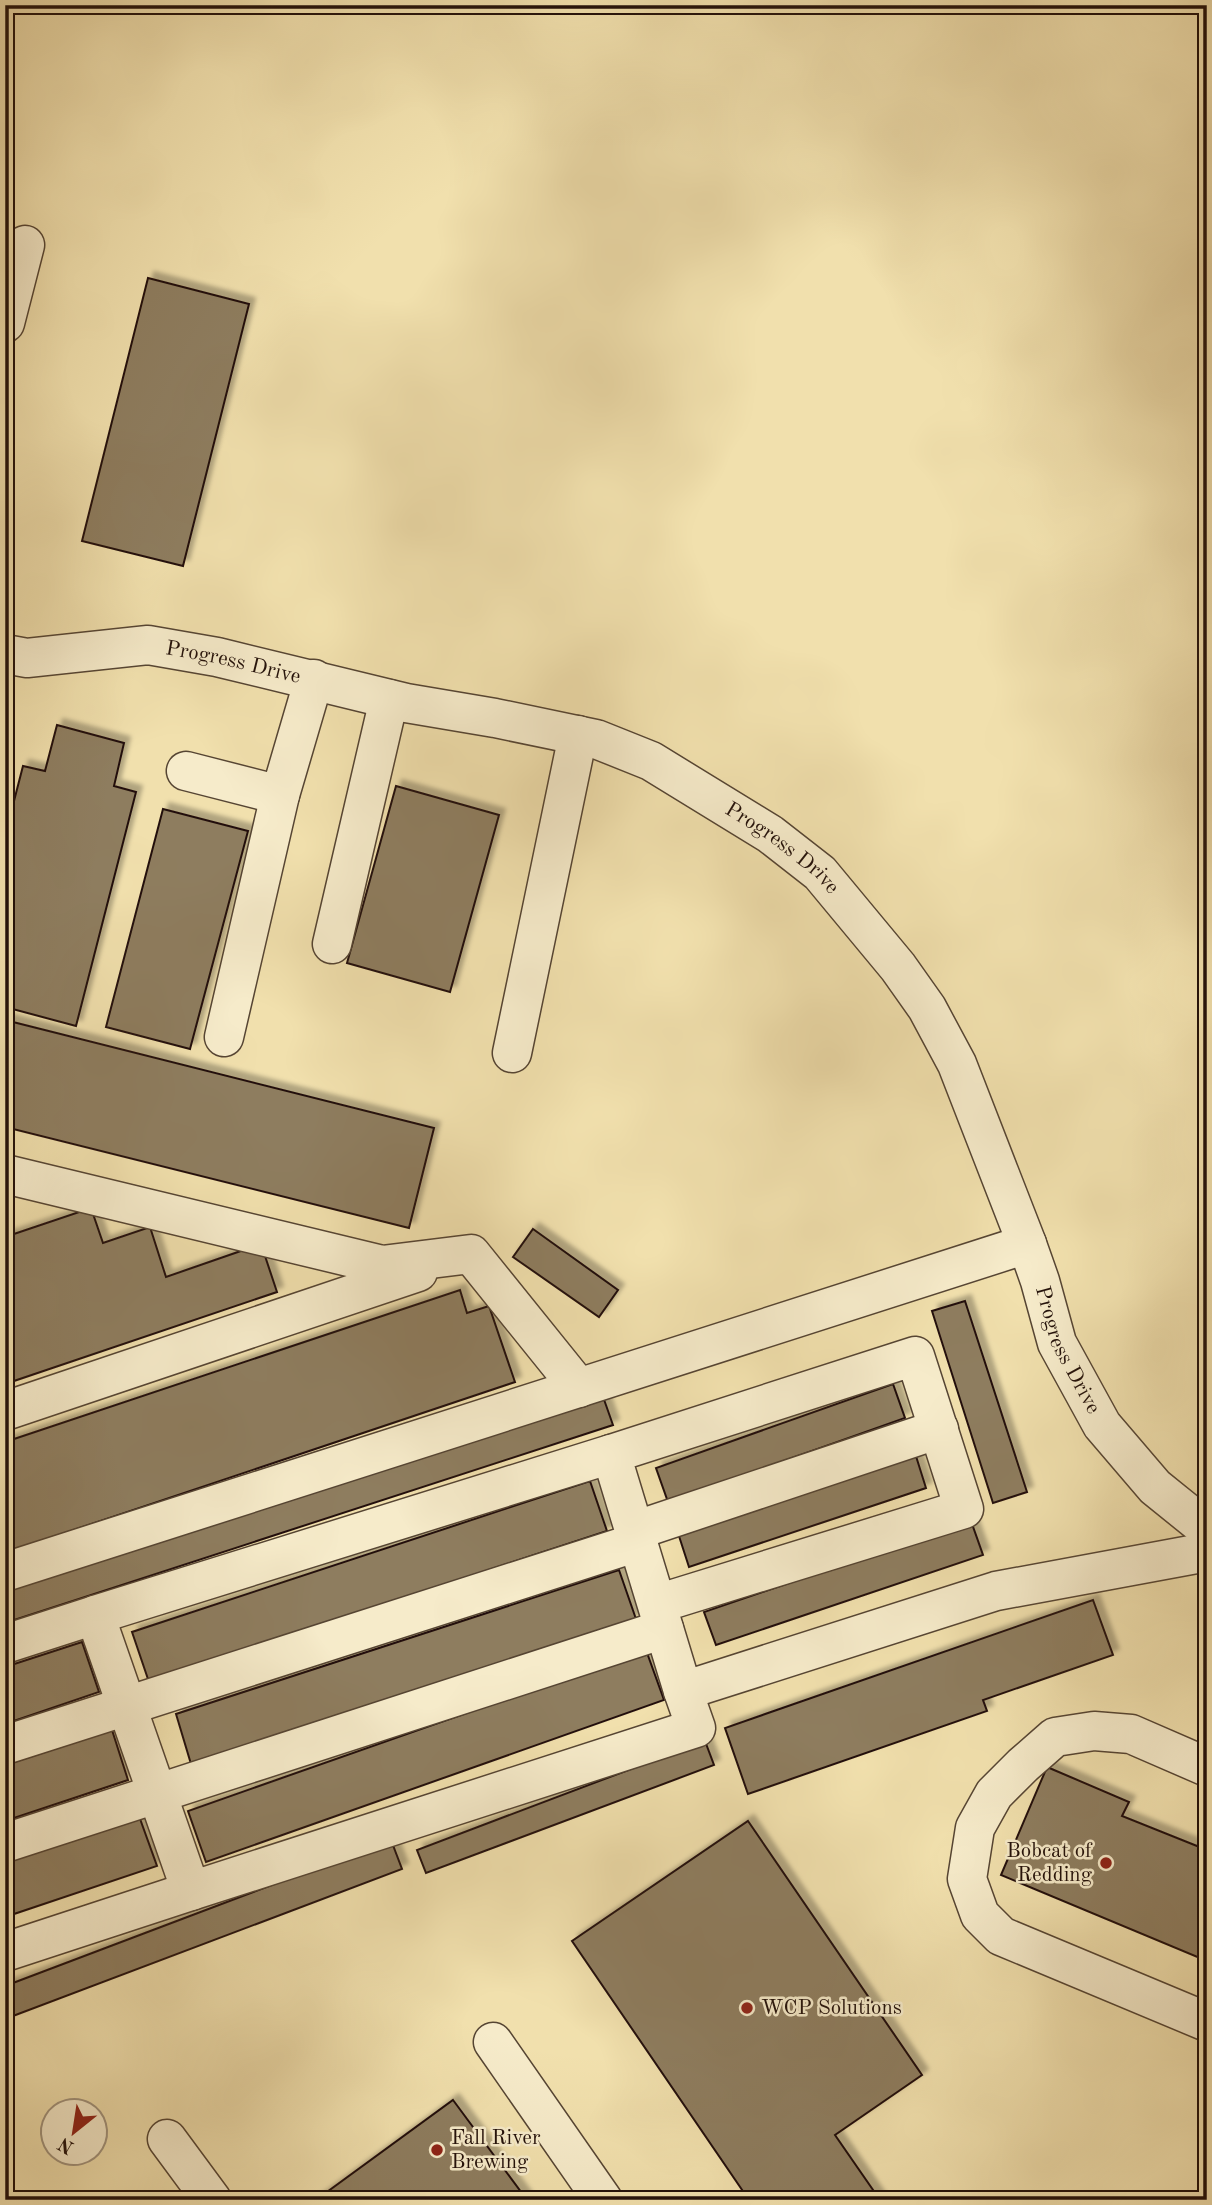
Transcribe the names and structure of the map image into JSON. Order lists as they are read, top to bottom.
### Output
{
  "streets": {
    "street": ["Progress Drive"]
  },
  "places": ["Bobcat of Redding", "WCP Solutions", "Fall River Brewing"],
  "north": "bottom left"
}
